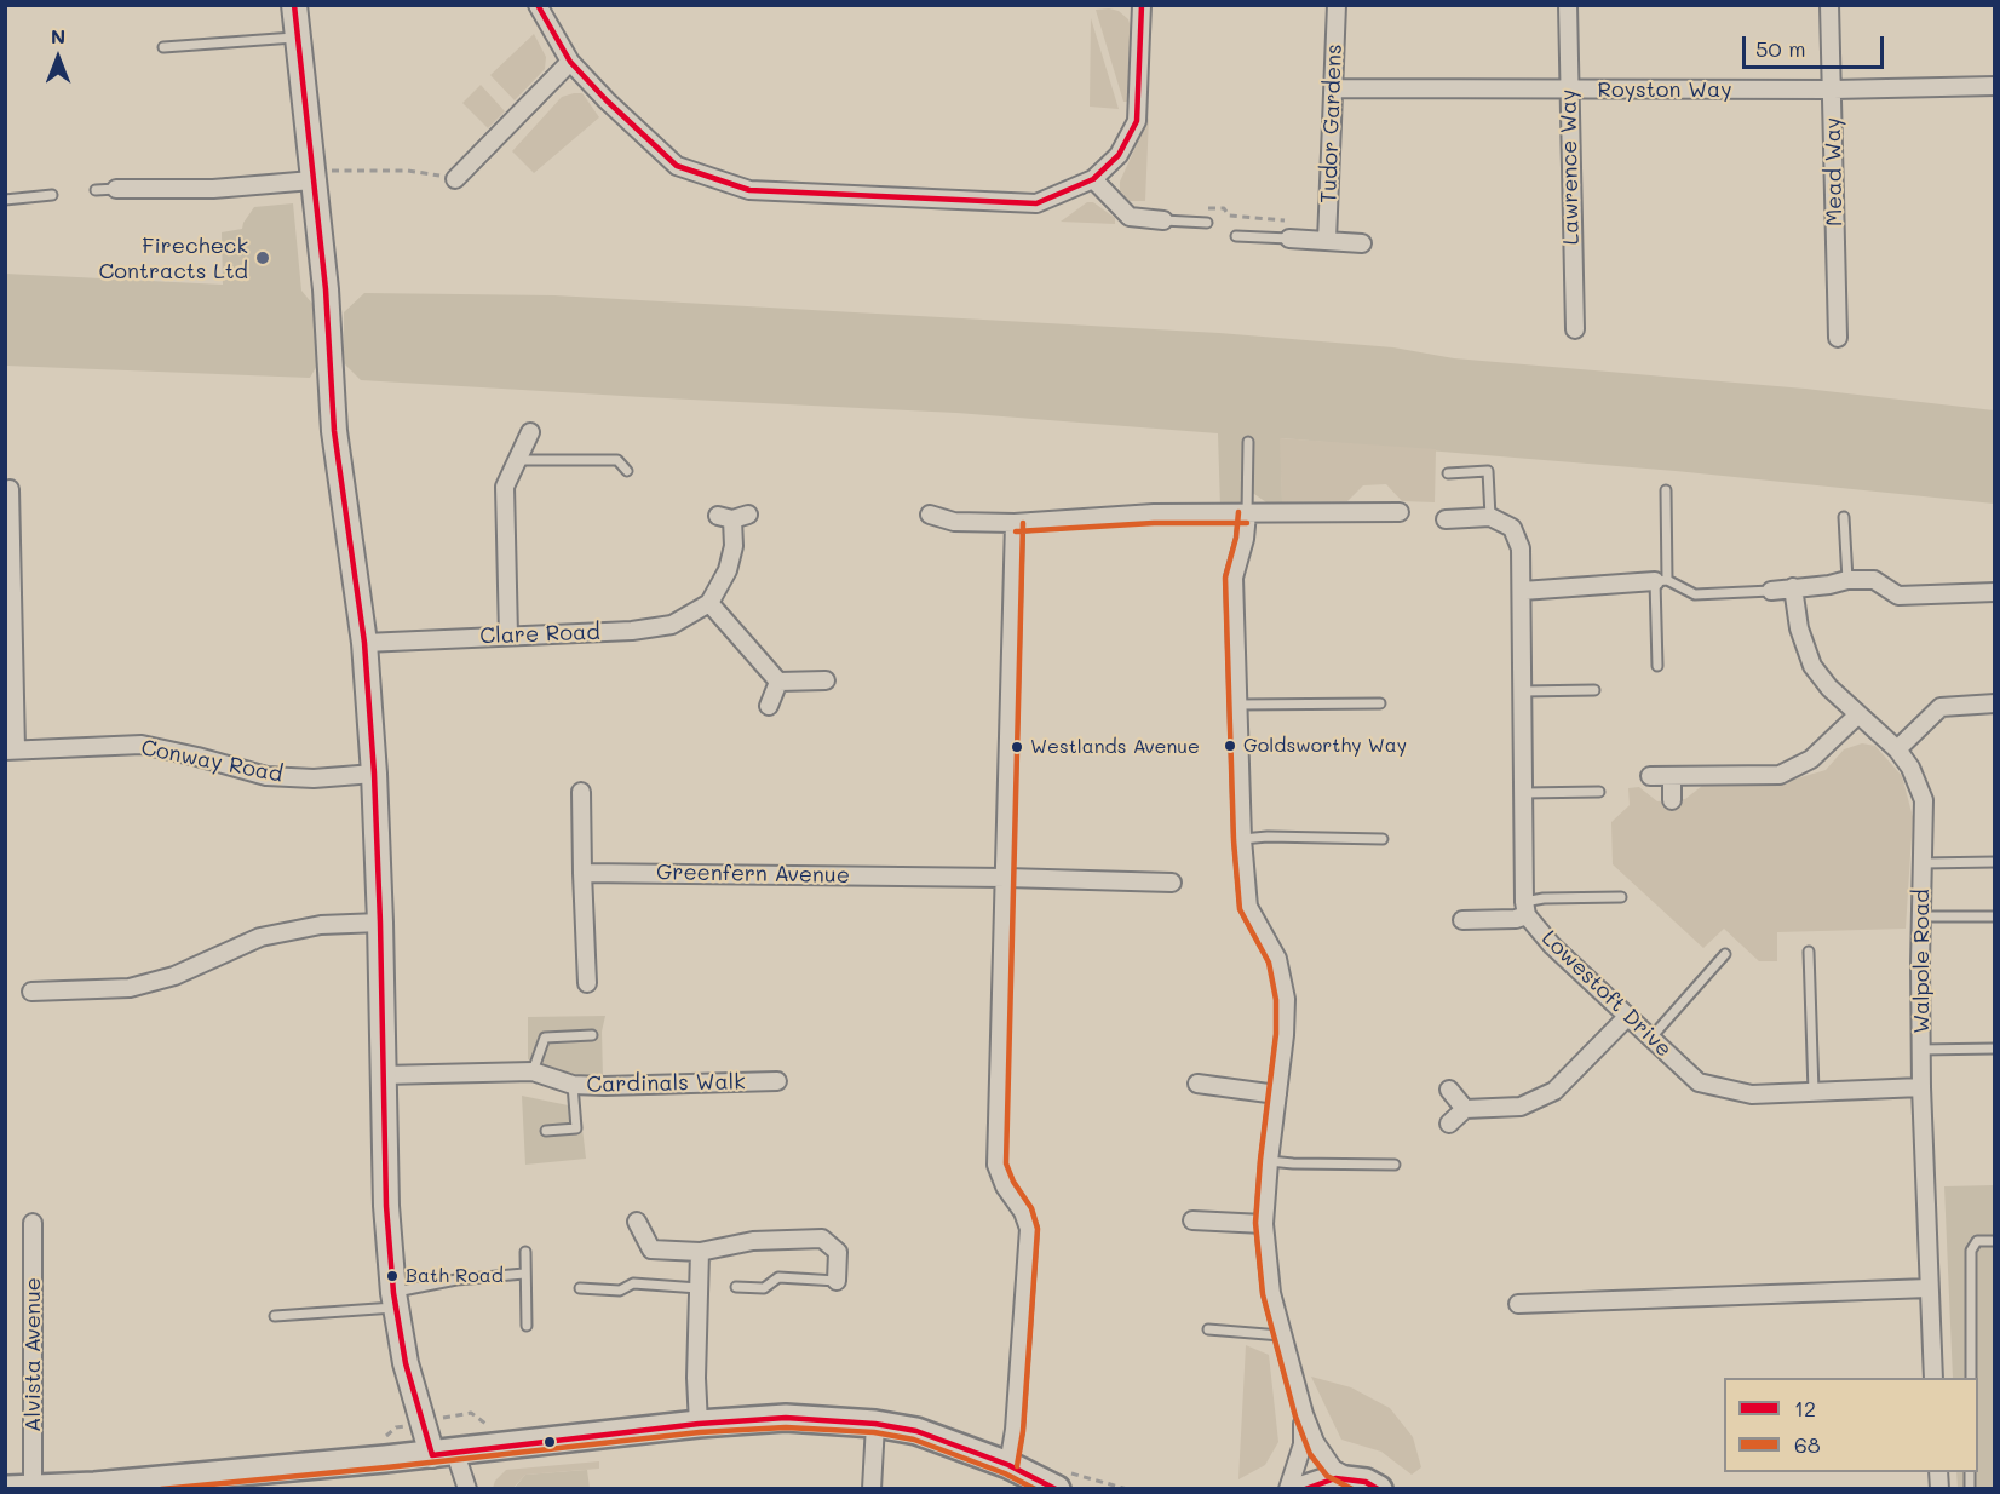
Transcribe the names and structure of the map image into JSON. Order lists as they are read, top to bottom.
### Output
{
  "streets": {
    "street": [
      "Royston Way",
      "Tudor Gardens",
      "Lawrence Way",
      "Mead Way",
      "Clare Road",
      "Conway Road",
      "Greenfern Avenue",
      "Walpole Road",
      "Lowestoft Drive",
      "Cardinals Walk",
      "Alvista Avenue"
    ]
  },
  "crossings": [
    ["Royston Way", "Tudor Gardens"],
    ["Royston Way", "Lawrence Way"],
    ["Royston Way", "Mead Way"],
    ["Walpole Road", "Lowestoft Drive"]
  ],
  "places": [
    "Firecheck Contracts Ltd",
    "Goldsworthy Way",
    "Westlands Avenue",
    "Bath Road"
  ],
  "lines": ["transit line 12", "transit line 68"],
  "legend": ["12", "68"],
  "scale_bar": "50 m",
  "north": "top"
}
